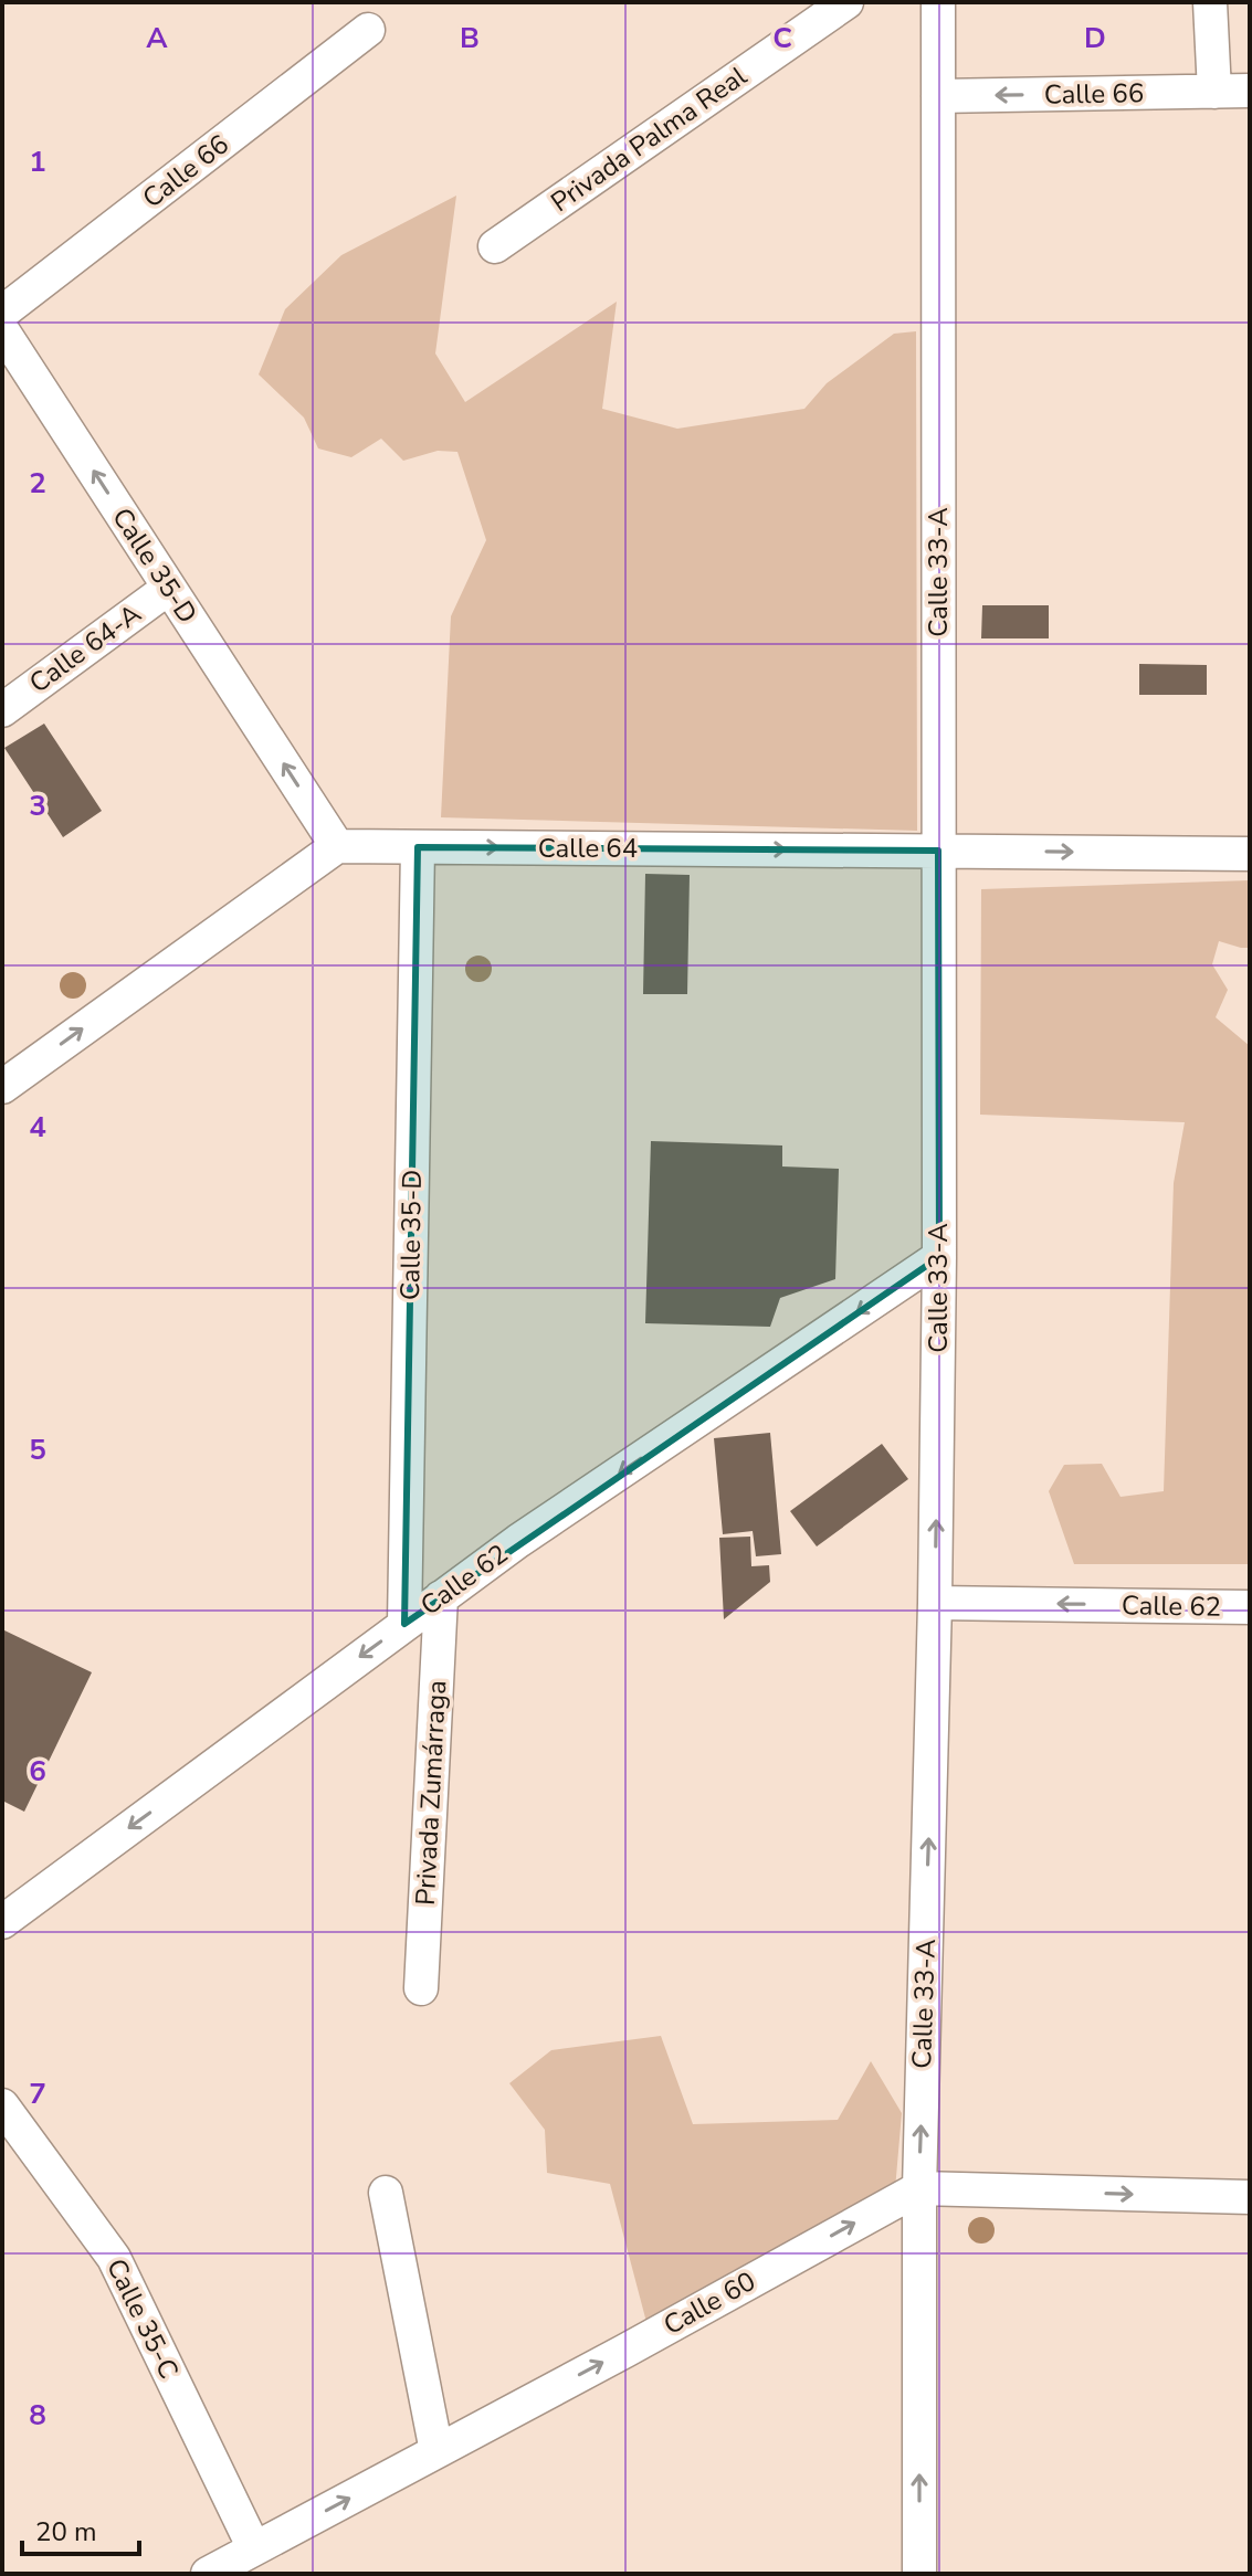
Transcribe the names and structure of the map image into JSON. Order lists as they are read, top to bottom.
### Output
{
  "streets": {
    "street": [
      "Calle 66",
      "Privada Palma Real",
      "Calle 35-D",
      "Calle 33-A",
      "Calle 64-A",
      "Calle 64",
      "Calle 62",
      "Privada Zumárraga",
      "Calle 60",
      "Calle 35-C"
    ]
  },
  "crossings": [
    ["Calle 66", "Calle 33-A"],
    ["Calle 35-D", "Calle 64-A"],
    ["Calle 35-D", "Calle 64"],
    ["Calle 35-D", "Calle 62"],
    ["Calle 33-A", "Calle 64"],
    ["Calle 33-A", "Calle 62"],
    ["Calle 33-A", "Calle 60"],
    ["Calle 62", "Privada Zumárraga"],
    ["Calle 60", "Calle 35-C"]
  ],
  "one_way": [
    "Calle 66",
    "Calle 35-D",
    "Calle 33-A",
    "Calle 64",
    "Calle 62",
    "Calle 60"
  ],
  "scale_bar": "20 m",
  "grid": {
    "columns": [
      "A",
      "B",
      "C",
      "D"
    ],
    "rows": [
      "1",
      "2",
      "3",
      "4",
      "5",
      "6",
      "7",
      "8"
    ]
  }
}
